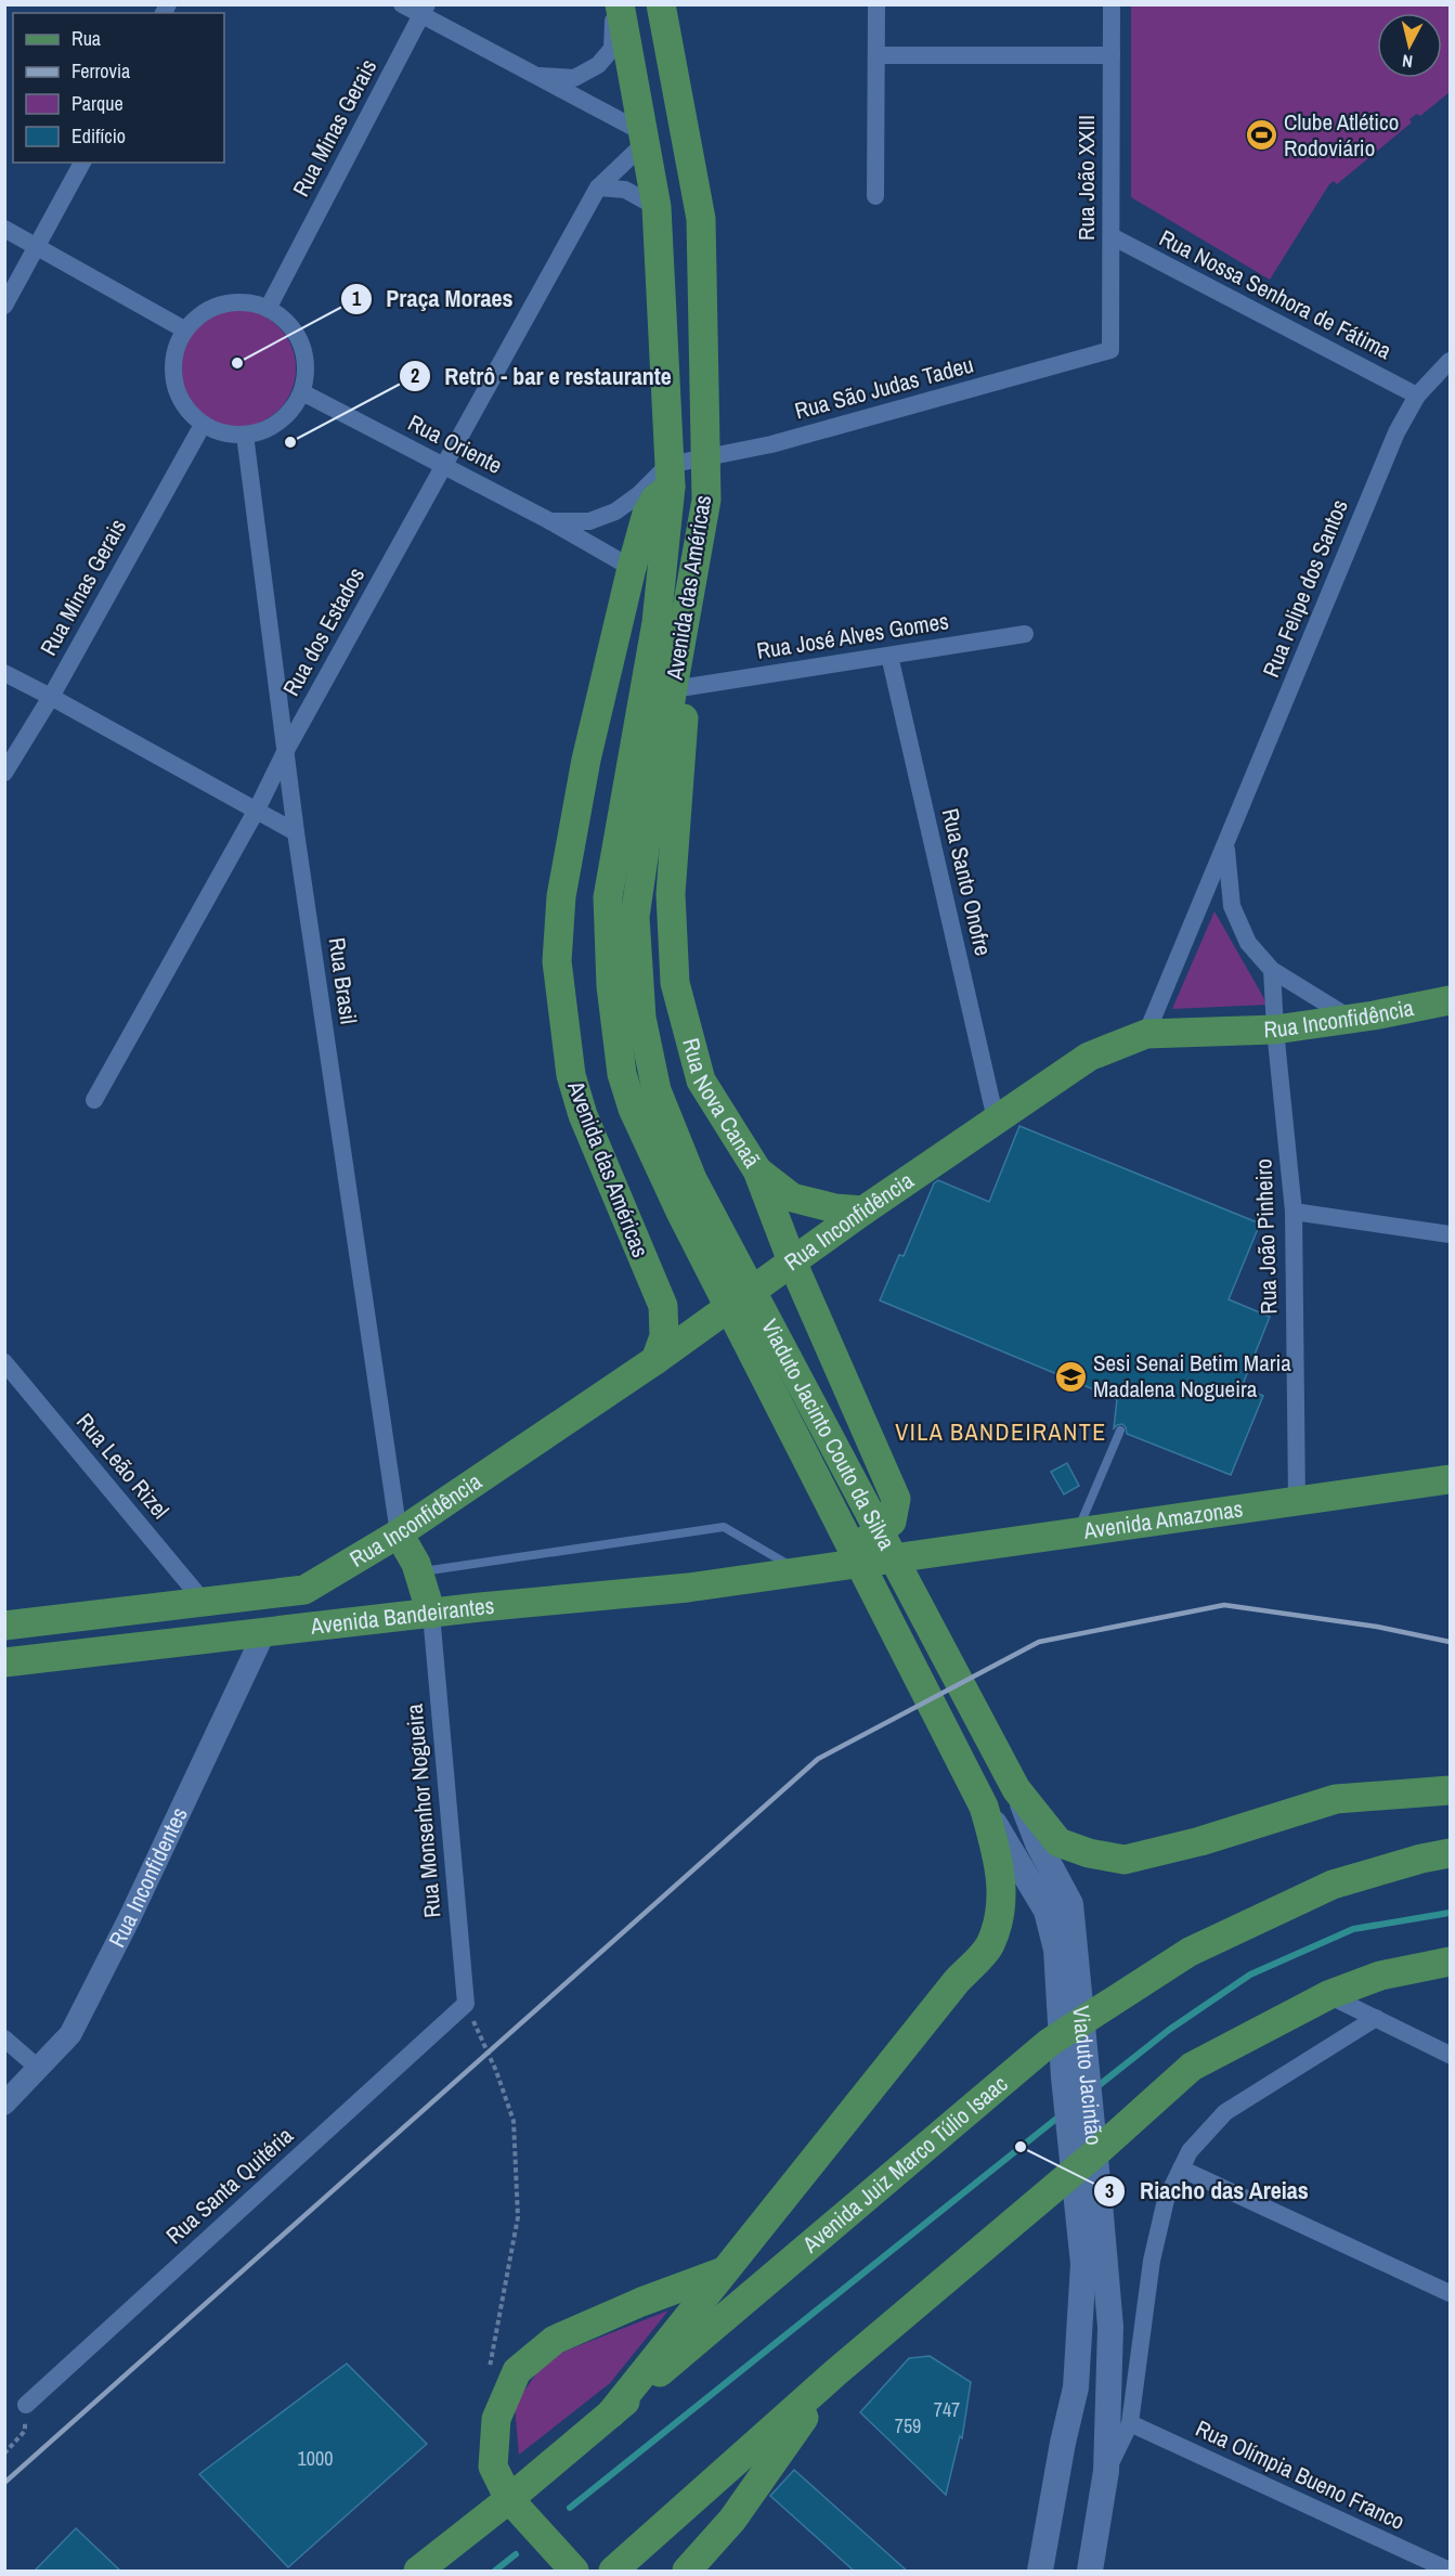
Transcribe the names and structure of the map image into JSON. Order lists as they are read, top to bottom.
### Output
{
  "streets": {
    "main road": [
      "Avenida das Américas",
      "Rua Inconfidência",
      "Rua Nova Canaã",
      "Viaduto Jacinto Couto da Silva",
      "Avenida Amazonas",
      "Avenida Bandeirantes",
      "Viaduto Jacintão",
      "Avenida Juiz Marco Túlio Isaac"
    ],
    "street": [
      "Rua Minas Gerais",
      "Rua João XXIII",
      "Rua Nossa Senhora de Fátima",
      "Rua São Judas Tadeu",
      "Rua Oriente",
      "Rua Felipe dos Santos",
      "Rua dos Estados",
      "Rua José Alves Gomes",
      "Rua Santo Onofre",
      "Rua Brasil",
      "Rua João Pinheiro",
      "Rua Leão Rizel",
      "Rua Monsenhor Nogueira",
      "Rua Inconfidentes",
      "Rua Santa Quitéria",
      "Rua Olímpia Bueno Franco"
    ]
  },
  "crossings": [
    ["Rua Minas Gerais", "Rua Oriente"],
    ["Rua Minas Gerais", "Rua Brasil"],
    ["Rua João XXIII", "Rua Nossa Senhora de Fátima"],
    ["Rua João XXIII", "Rua São Judas Tadeu"],
    ["Rua Nossa Senhora de Fátima", "Rua Felipe dos Santos"],
    ["Rua São Judas Tadeu", "Rua Oriente"],
    ["Rua São Judas Tadeu", "Avenida das Américas"],
    ["Rua Oriente", "Avenida das Américas"],
    ["Rua Oriente", "Rua dos Estados"],
    ["Rua Oriente", "Rua Brasil"],
    ["Avenida das Américas", "Rua dos Estados"],
    ["Avenida das Américas", "Rua Inconfidência"],
    ["Avenida das Américas", "Rua Nova Canaã"],
    ["Avenida das Américas", "Viaduto Jacinto Couto da Silva"],
    ["Rua Felipe dos Santos", "Rua Inconfidência"],
    ["Rua Felipe dos Santos", "Rua João Pinheiro"],
    ["Rua dos Estados", "Rua Brasil"],
    ["Rua José Alves Gomes", "Rua Santo Onofre"],
    ["Rua José Alves Gomes", "Rua Nova Canaã"],
    ["Rua Santo Onofre", "Rua Inconfidência"],
    ["Rua Brasil", "Rua Inconfidência"],
    ["Rua Inconfidência", "Rua Nova Canaã"],
    ["Rua Inconfidência", "Rua João Pinheiro"],
    ["Rua Inconfidência", "Avenida Bandeirantes"],
    ["Rua Nova Canaã", "Avenida Bandeirantes"],
    ["Rua João Pinheiro", "Avenida Amazonas"],
    ["Viaduto Jacinto Couto da Silva", "Viaduto Jacintão"],
    ["Rua Leão Rizel", "Avenida Bandeirantes"],
    ["Avenida Amazonas", "Avenida Bandeirantes"],
    ["Avenida Bandeirantes", "Rua Monsenhor Nogueira"],
    ["Avenida Bandeirantes", "Rua Inconfidentes"],
    ["Rua Monsenhor Nogueira", "Rua Santa Quitéria"]
  ],
  "districts": ["VILA BANDEIRANTE"],
  "places": {
    "sports": ["Clube Atlético Rodoviário"],
    "other": ["Praça Moraes", "Retrô - bar e restaurante", "Riacho das Areias"],
    "school or university": ["Sesi Senai Betim Maria Madalena Nogueira"]
  },
  "house_numbers": ["747", "759", "1000"],
  "legend": [
    "Rua",
    "Ferrovia",
    "Parque",
    "Edifício"
  ],
  "north": "bottom"
}
